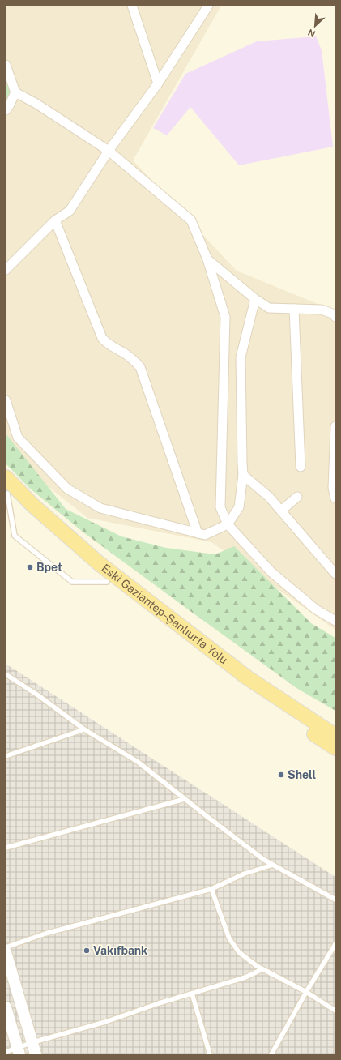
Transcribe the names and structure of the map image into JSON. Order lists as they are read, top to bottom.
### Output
{
  "streets": {
    "main road": ["Eski Gaziantep-Şanlıurfa Yolu"]
  },
  "places": ["Bpet", "Shell", "Vakıfbank"],
  "north": "bottom left"
}
